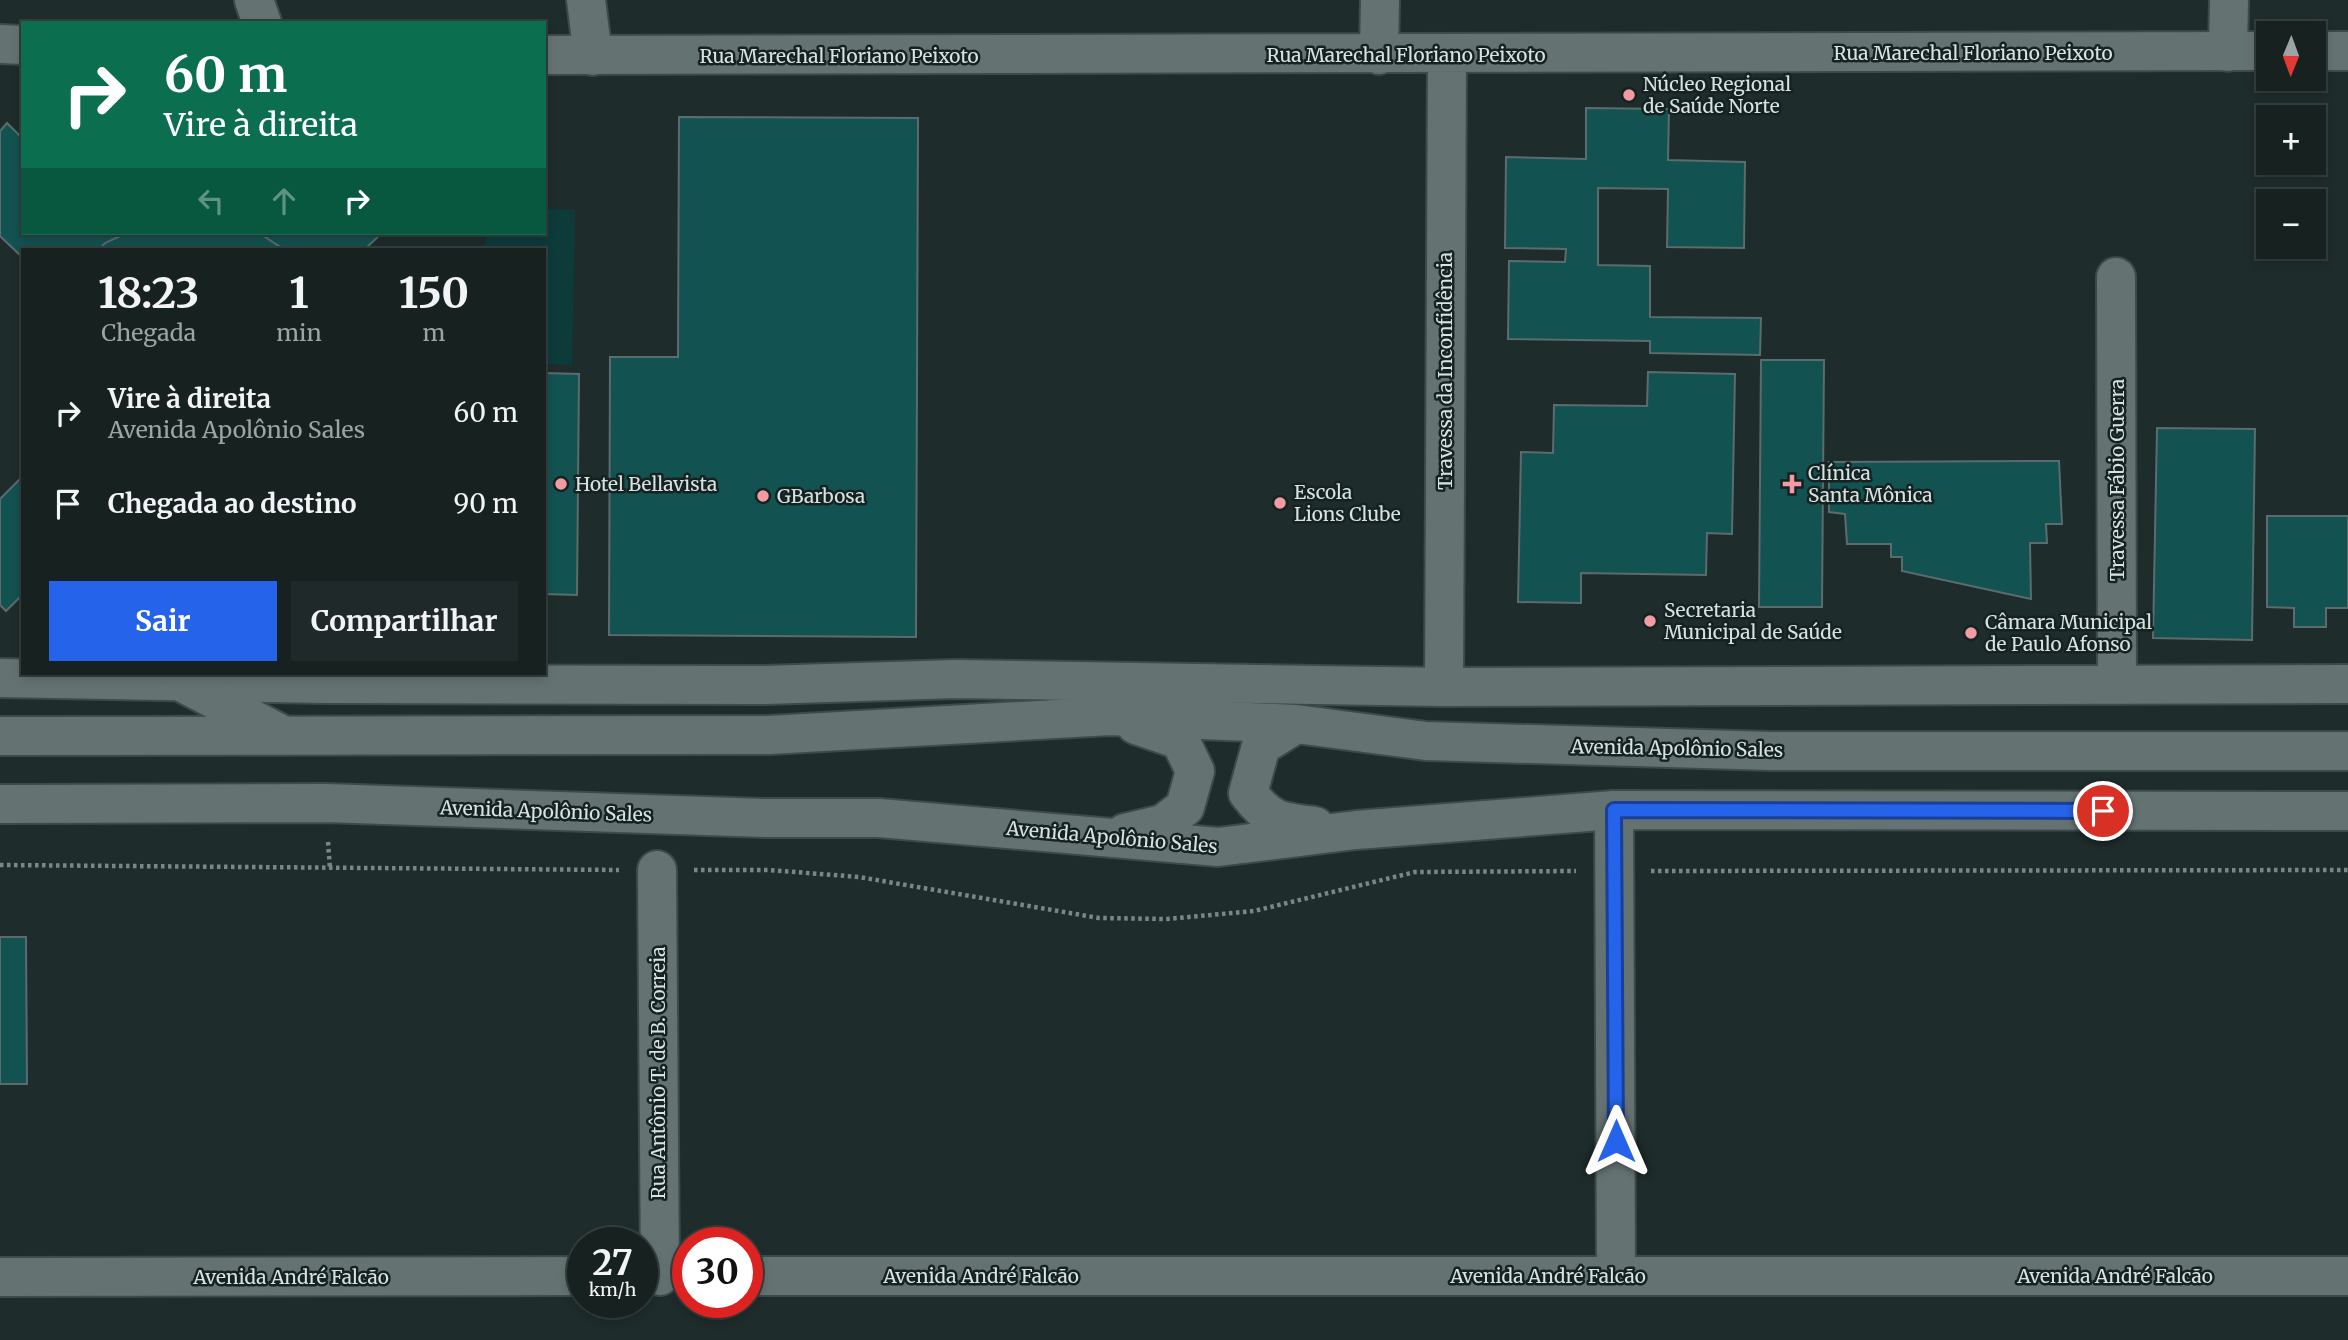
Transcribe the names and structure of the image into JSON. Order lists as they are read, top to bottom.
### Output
{
  "streets": {
    "street": [
      "Rua Marechal Floriano Peixoto",
      "Travessa da Inconfidência",
      "Travessa Fábio Guerra",
      "Avenida Apolônio Sales",
      "Rua Antônio T. de B. Correia",
      "Avenida André Falcão"
    ]
  },
  "crossings": [
    ["Rua Marechal Floriano Peixoto", "Travessa da Inconfidência"]
  ],
  "places": {
    "other": [
      "Núcleo Regional de Saúde Norte",
      "Hotel Bellavista",
      "GBarbosa",
      "Escola Lions Clube",
      "Secretaria Municipal de Saúde",
      "Câmara Municipal de Paulo Afonso"
    ],
    "health": ["Clínica Santa Mônica"]
  },
  "north": "bottom",
  "page": {
    "map_buttons": ["+", "−"],
    "turn": ["60 m", "Vire à direita"],
    "eta": [
      "18:23",
      "Chegada",
      "1",
      "min",
      "150",
      "m"
    ],
    "list": [
      {
        "name": "Vire à direita",
        "note": "Avenida Apolônio Sales",
        "value": "60 m"
      },
      {
        "name": "Chegada ao destino",
        "value": "90 m"
      }
    ],
    "buttons": ["Sair", "Compartilhar"],
    "speed": "27 km/h",
    "limit": "30"
  }
}
